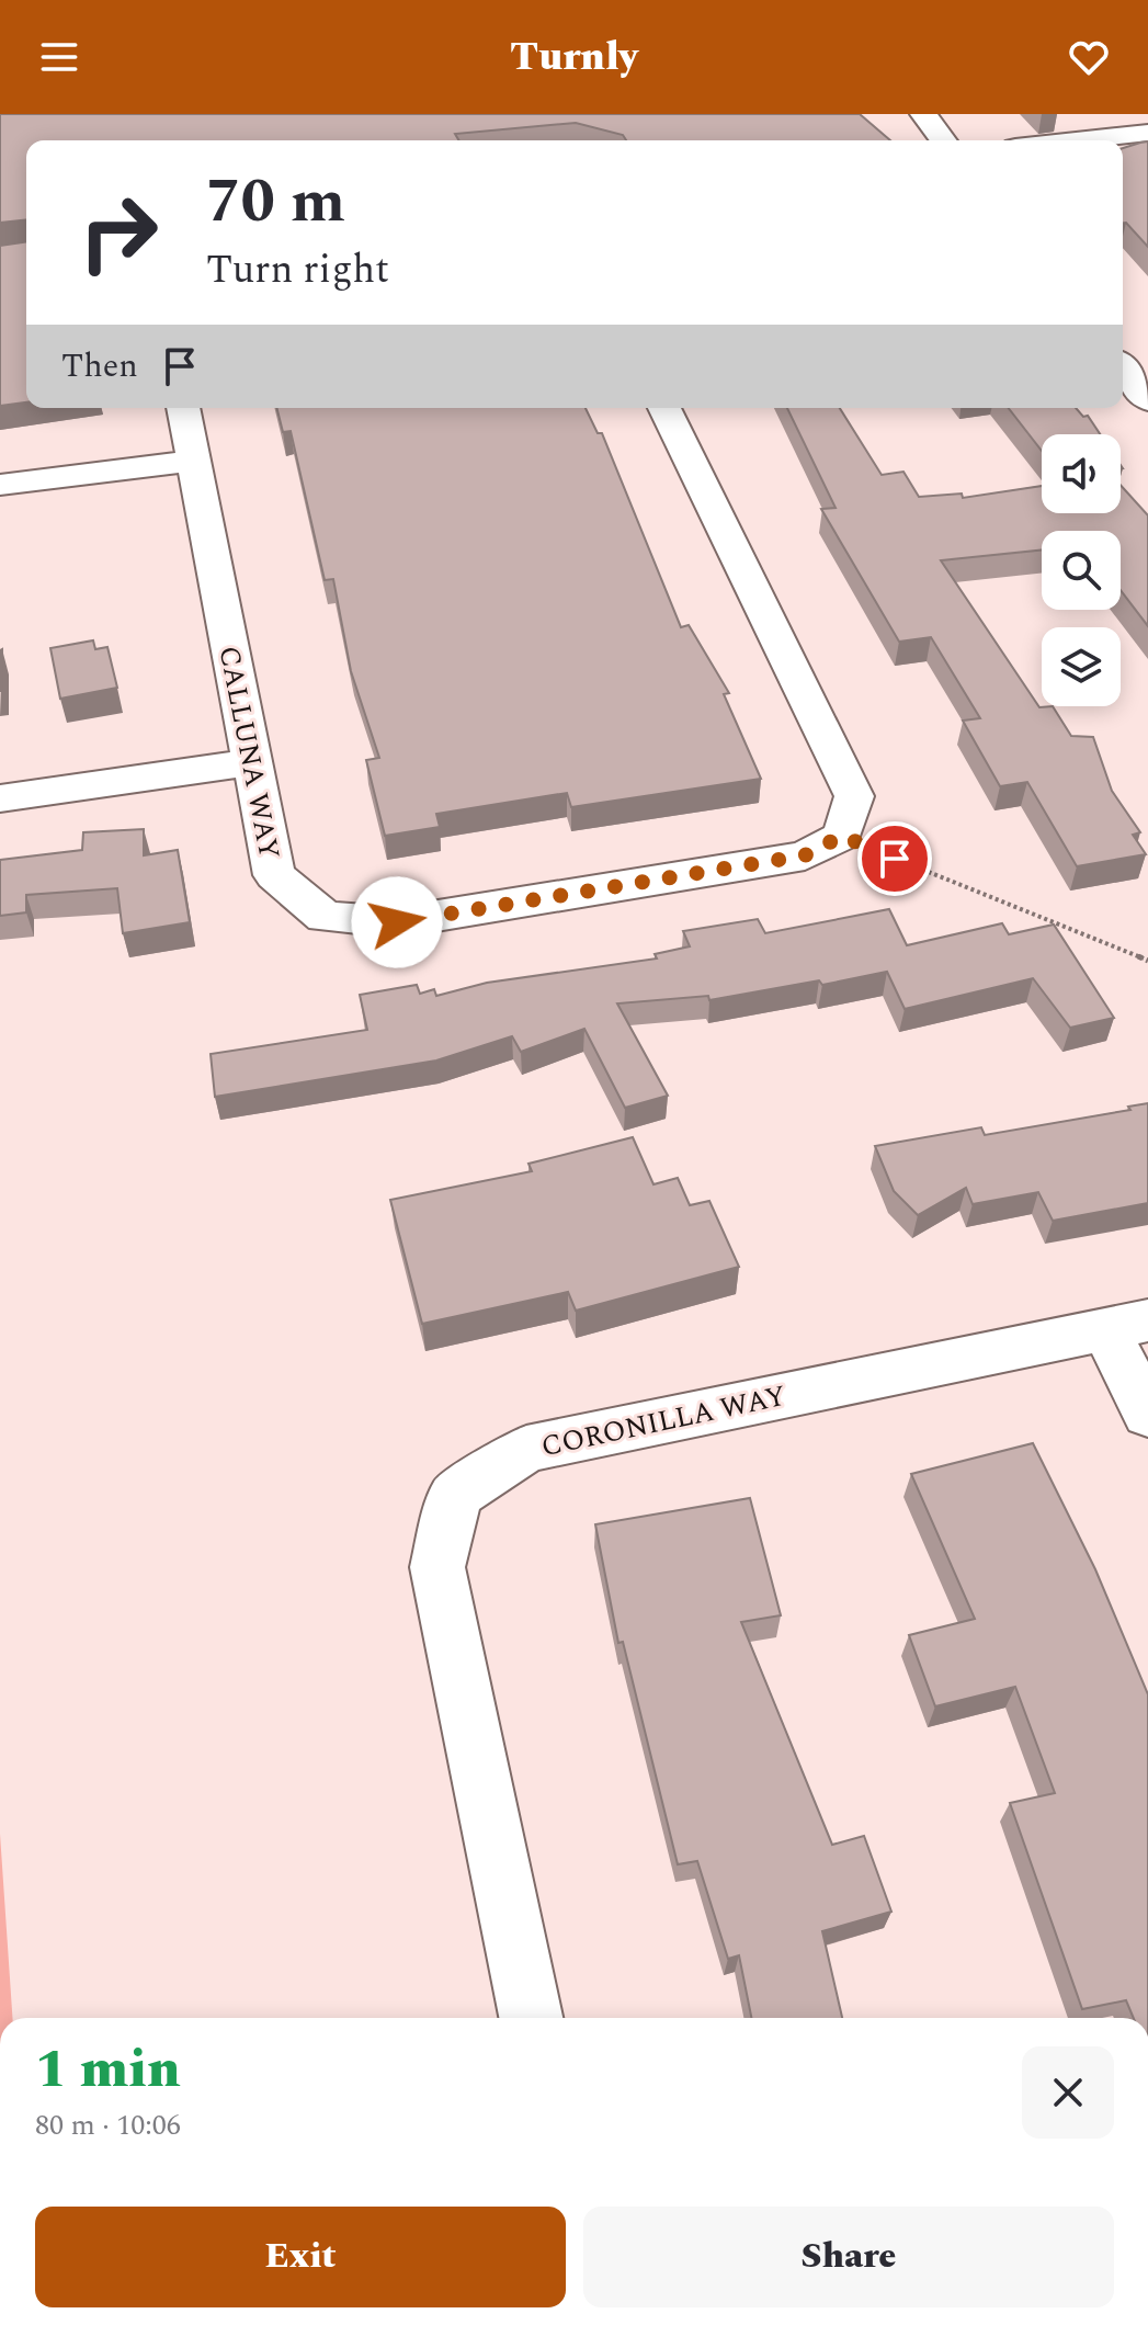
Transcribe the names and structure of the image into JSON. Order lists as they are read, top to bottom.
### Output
{
  "streets": {
    "street": ["CALLUNA WAY", "CORONILLA WAY"]
  },
  "page": {
    "header": "Turnly",
    "turn": ["70 m", "Turn right"],
    "then": "Then",
    "heading": ["1 min", "80 m · 10:06"],
    "buttons": ["Exit", "Share"]
  }
}
